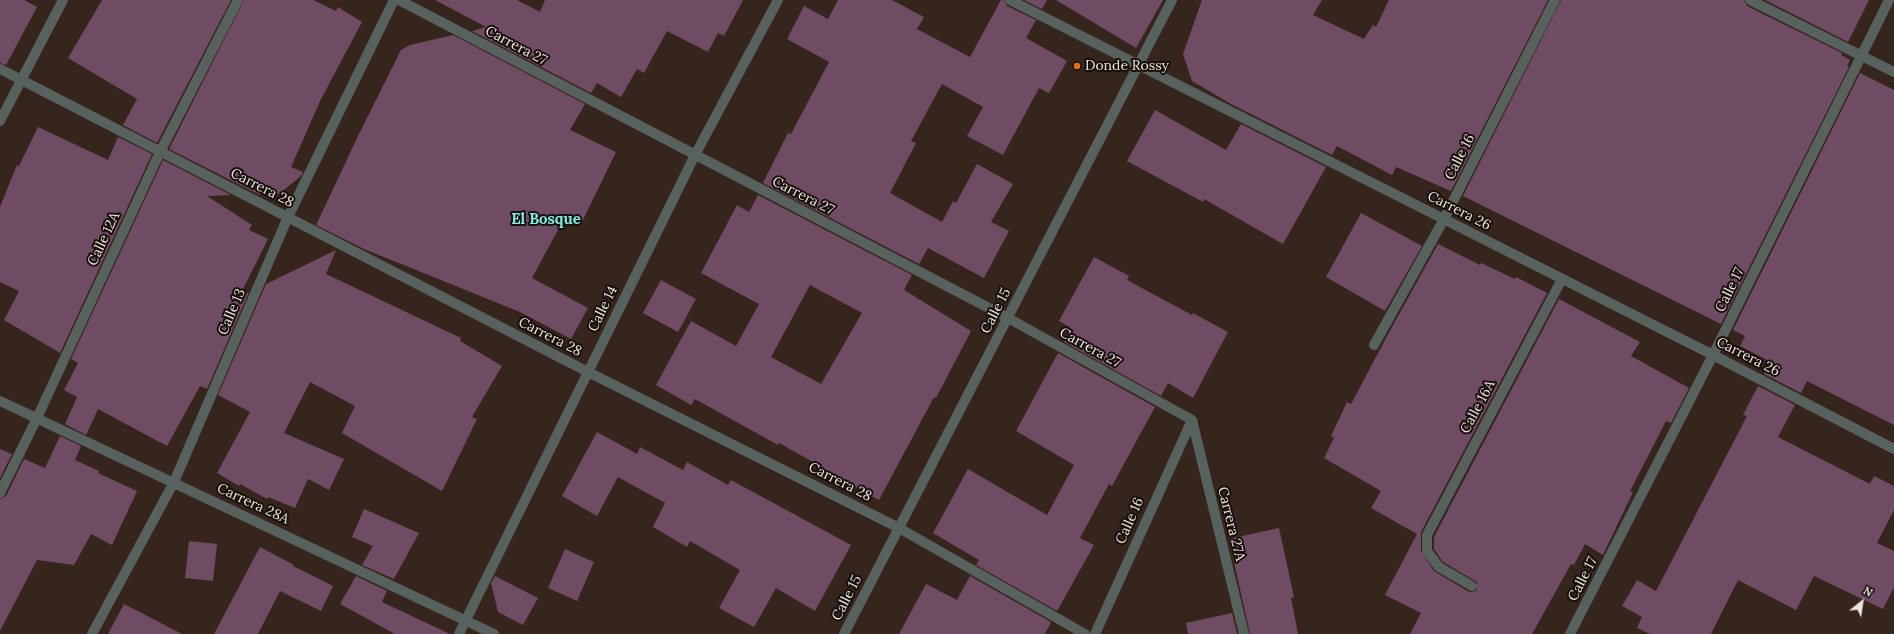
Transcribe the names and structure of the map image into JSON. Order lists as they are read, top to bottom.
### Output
{
  "streets": {
    "street": [
      "Carrera 27",
      "Calle 16",
      "Carrera 28",
      "Carrera 26",
      "Calle 12A",
      "Calle 17",
      "Calle 14",
      "Calle 15",
      "Calle 13",
      "Calle 16A",
      "Carrera 28A",
      "Carrera 27A"
    ]
  },
  "crossings": [
    ["Carrera 27", "Calle 16"],
    ["Carrera 27", "Calle 14"],
    ["Carrera 27", "Calle 15"],
    ["Carrera 27", "Carrera 27A"],
    ["Calle 16", "Carrera 26"],
    ["Calle 16", "Carrera 27A"],
    ["Carrera 28", "Calle 12A"],
    ["Carrera 28", "Calle 14"],
    ["Carrera 28", "Calle 15"],
    ["Carrera 28", "Calle 13"],
    ["Carrera 26", "Calle 17"],
    ["Carrera 26", "Calle 15"],
    ["Carrera 26", "Calle 16A"],
    ["Calle 12A", "Carrera 28A"],
    ["Calle 14", "Carrera 28A"],
    ["Calle 13", "Carrera 28A"]
  ],
  "districts": ["El Bosque"],
  "places": ["Donde Rossy"],
  "north": "top right"
}
